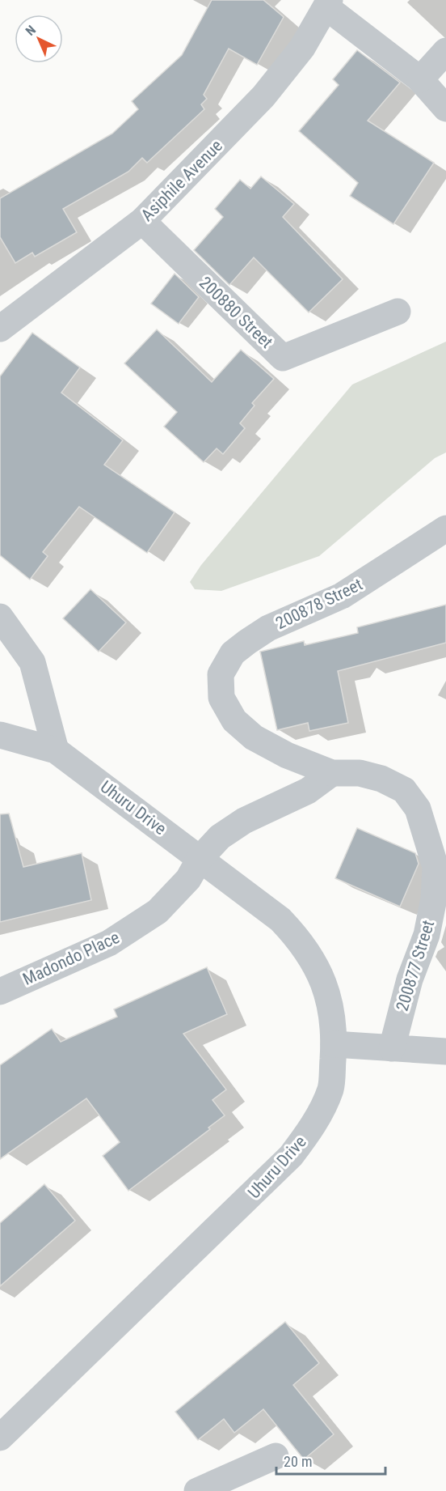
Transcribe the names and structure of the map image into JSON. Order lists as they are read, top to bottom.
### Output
{
  "streets": {
    "street": [
      "Asiphile Avenue",
      "200880 Street",
      "200878 Street",
      "Uhuru Drive",
      "Madondo Place",
      "200877 Street"
    ]
  },
  "crossings": [
    ["Asiphile Avenue", "200880 Street"],
    ["200878 Street", "200877 Street"],
    ["Uhuru Drive", "Madondo Place"]
  ],
  "scale_bar": "20 m",
  "north": "top left"
}
